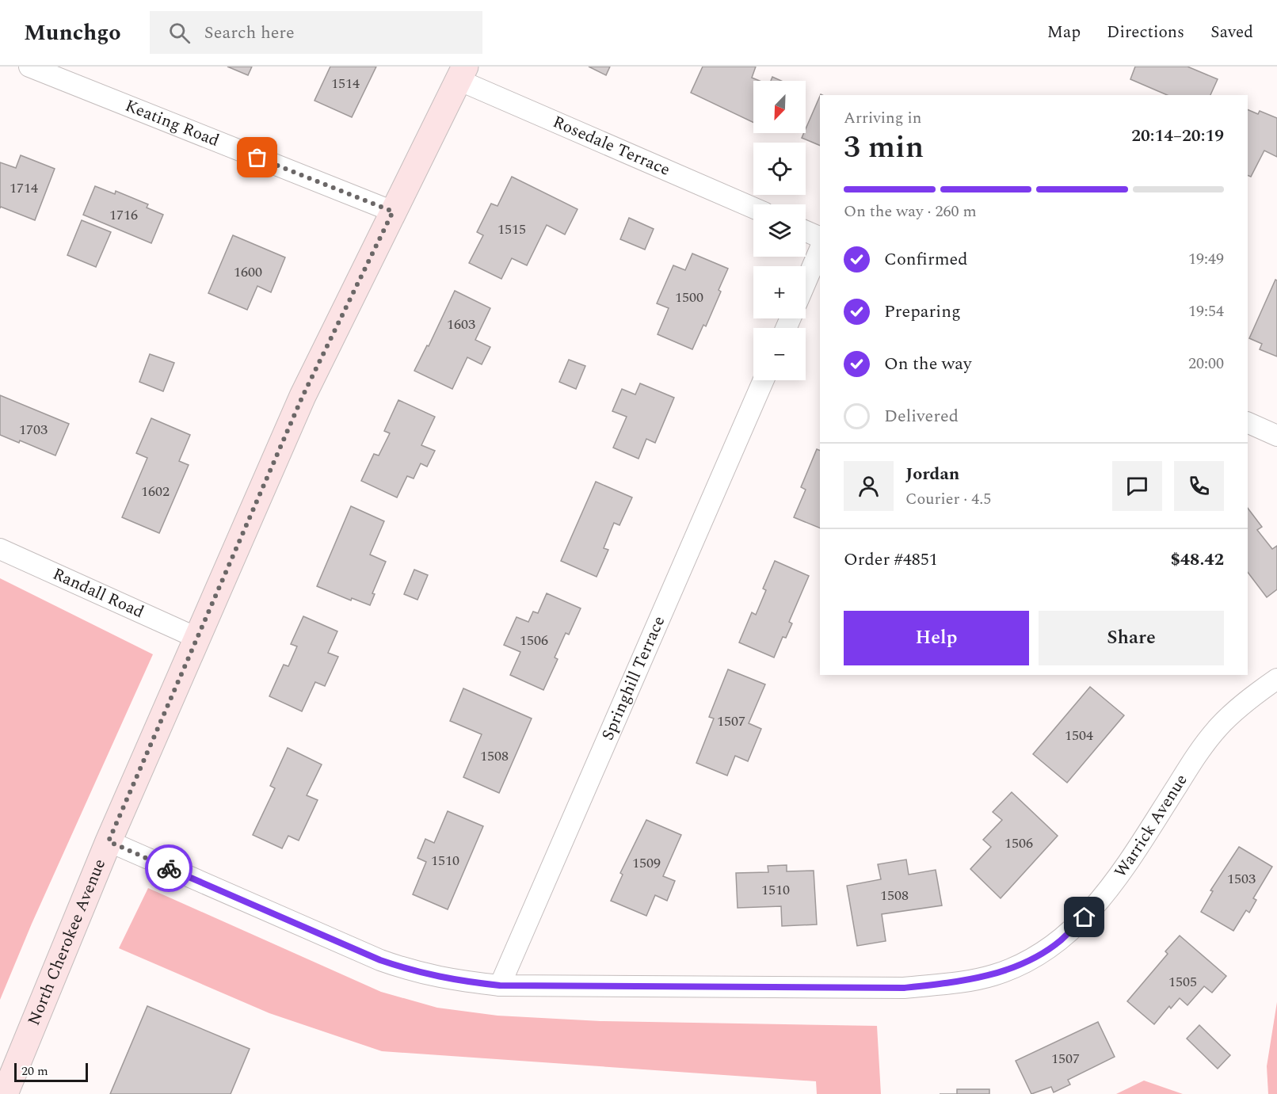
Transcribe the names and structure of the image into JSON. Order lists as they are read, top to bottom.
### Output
{
  "streets": {
    "street": [
      "Keating Road",
      "Rosedale Terrace",
      "Randall Road",
      "Springhill Terrace",
      "Warrick Avenue",
      "North Cherokee Avenue"
    ]
  },
  "crossings": [
    ["Keating Road", "North Cherokee Avenue"],
    ["Rosedale Terrace", "North Cherokee Avenue"],
    ["Randall Road", "North Cherokee Avenue"],
    ["Springhill Terrace", "Warrick Avenue"],
    ["Warrick Avenue", "North Cherokee Avenue"]
  ],
  "house_numbers": [
    "1514",
    "1714",
    "1716",
    "1515",
    "1600",
    "1500",
    "1603",
    "1703",
    "1602",
    "1506",
    "1507",
    "1504",
    "1508",
    "1506",
    "1510",
    "1509",
    "1503",
    "1510",
    "1508",
    "1505",
    "1507"
  ],
  "scale_bar": "20 m",
  "north": "bottom left",
  "page": {
    "header": "Munchgo",
    "search": "Search here",
    "nav": ["Map", "Directions", "Saved"],
    "map_buttons": ["+", "−"],
    "heading": ["3 min", "Arriving in", "20:14–20:19"],
    "panel": [
      "Jordan",
      "Courier · 4.5",
      "Order #4851",
      "$48.42"
    ],
    "bar": "On the way · 260 m",
    "list": [
      ["Confirmed", "19:49"],
      ["Preparing", "19:54"],
      ["On the way", "20:00"],
      "Delivered"
    ],
    "buttons": ["Help", "Share"],
    "scale": "20 m"
  }
}
